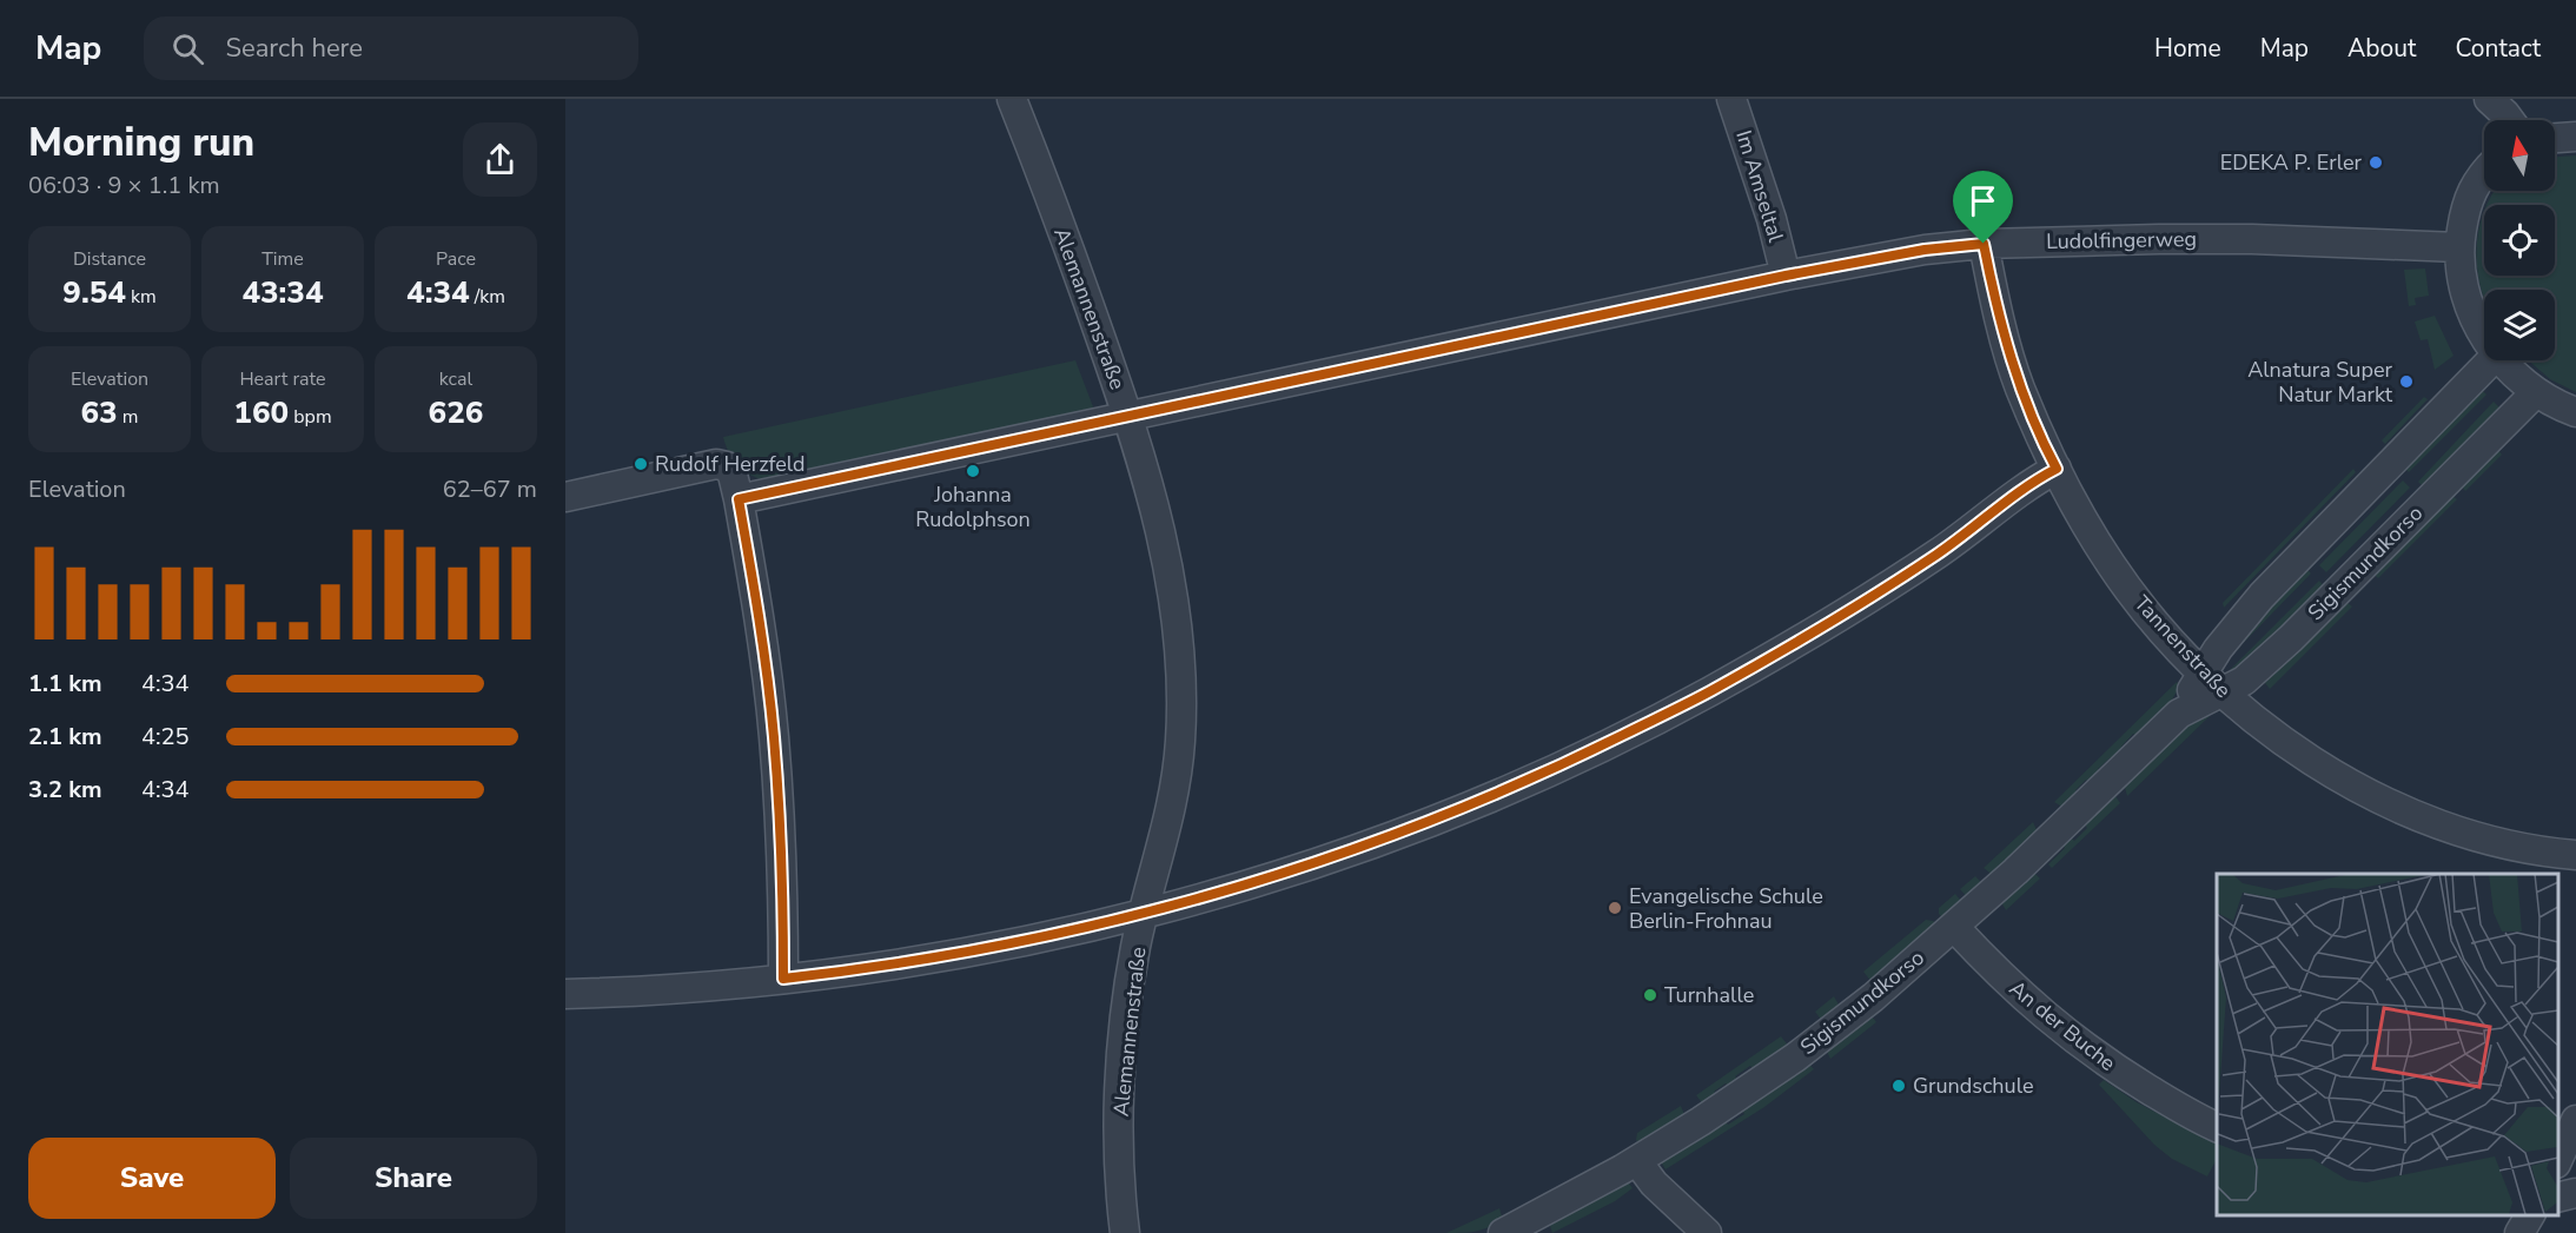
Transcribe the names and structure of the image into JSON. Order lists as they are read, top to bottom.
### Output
{
  "streets": {
    "street": [
      "Im Amseltal",
      "Ludolfingerweg",
      "Alemannenstraße",
      "Sigismundkorso",
      "Tannenstraße",
      "An der Buche"
    ]
  },
  "crossings": [
    ["Im Amseltal", "Ludolfingerweg"],
    ["Ludolfingerweg", "Alemannenstraße"],
    ["Ludolfingerweg", "Tannenstraße"],
    ["Sigismundkorso", "Tannenstraße"],
    ["Sigismundkorso", "An der Buche"]
  ],
  "places": [
    "EDEKA P. Erler",
    "Alnatura Super Natur Markt",
    "Rudolf Herzfeld",
    "Johanna Rudolphson",
    "Evangelische Schule Berlin-Frohnau",
    "Turnhalle",
    "Grundschule"
  ],
  "north": "top",
  "page": {
    "header": "Map",
    "search": "Search here",
    "nav": [
      "Home",
      "Map",
      "About",
      "Contact"
    ],
    "heading": ["Morning run", "06:03 · 9 × 1.1 km"],
    "stats": [
      ["Distance", "9.54 km"],
      ["Time", "43:34"],
      ["Pace", "4:34 /km"],
      ["Elevation", "63 m"],
      ["Heart rate", "160 bpm"],
      ["kcal", "626"]
    ],
    "chart": ["Elevation", "62–67 m"],
    "list": [
      {
        "name": "1.1 km",
        "note": "4:34"
      },
      {
        "name": "2.1 km",
        "note": "4:25"
      },
      {
        "name": "3.2 km",
        "note": "4:34"
      }
    ],
    "buttons": ["Save", "Share"]
  }
}
